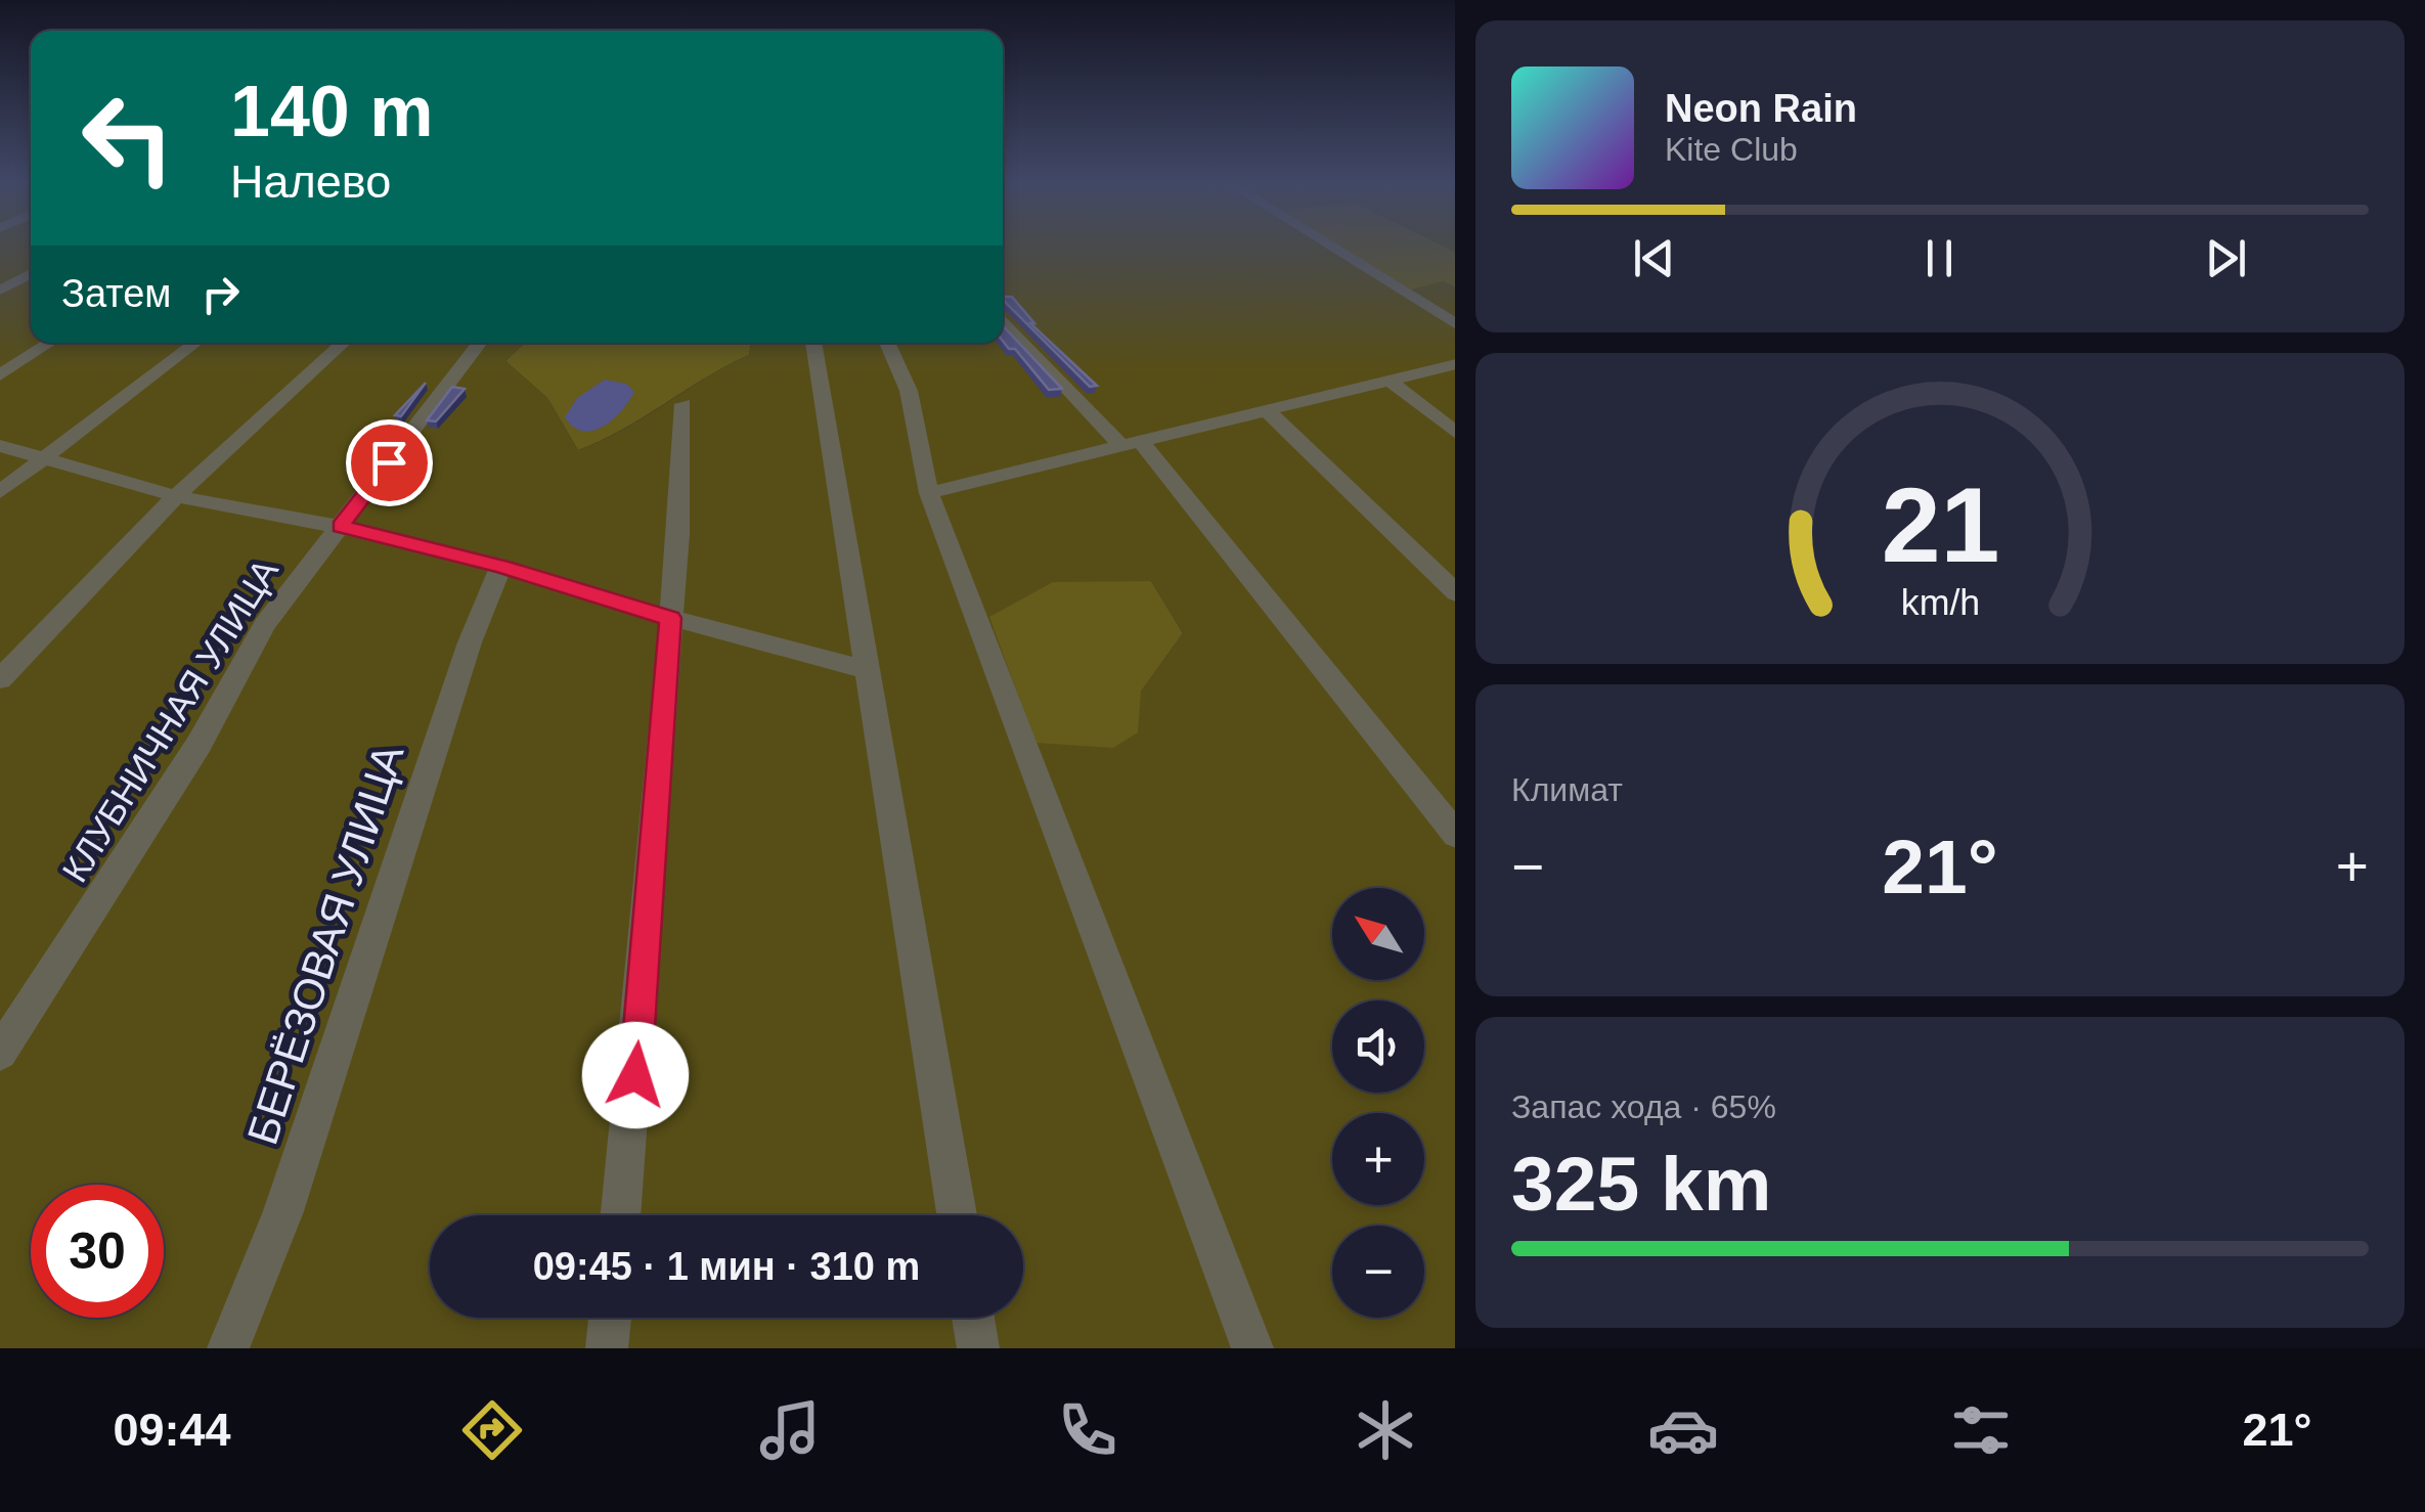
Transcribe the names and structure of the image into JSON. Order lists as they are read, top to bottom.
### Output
{
  "streets": {
    "street": ["КЛУБНИЧНАЯ УЛИЦА", "БЕРЁЗОВАЯ УЛИЦА"]
  },
  "north": "top left",
  "page": {
    "turn": ["140 m", "Налево"],
    "song": ["Neon Rain", "Kite Club"],
    "then": "Затем",
    "tile": [
      "Климат",
      ["Запас хода · 65%", "325 km"]
    ],
    "heat": ["−", "21°", "+"],
    "map_buttons": ["+", "−"],
    "limit": "30",
    "trip": "09:45 · 1 мин · 310 m",
    "tabs": ["09:44", "21°"],
    "gauge": ["21", "km/h"]
  }
}
